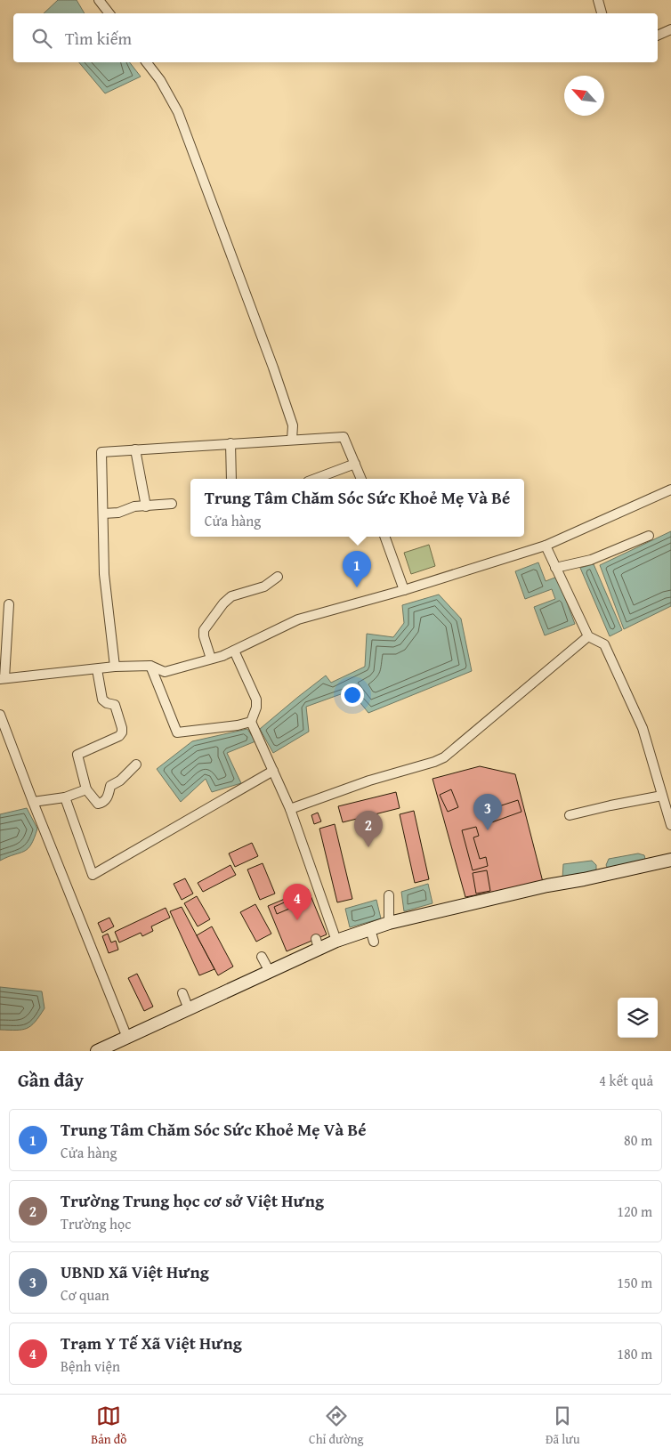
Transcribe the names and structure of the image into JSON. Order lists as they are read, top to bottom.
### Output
{
  "north": "top left",
  "page": {
    "search": "Tìm kiếm",
    "popup": ["Trung Tâm Chăm Sóc Sức Khoẻ Mẹ Và Bé", "Cửa hàng"],
    "pins": [
      "1",
      "3",
      "2",
      "4"
    ],
    "heading": ["Gần đây", "4 kết quả"],
    "list": [
      {
        "mark": "1",
        "name": "Trung Tâm Chăm Sóc Sức Khoẻ Mẹ Và Bé",
        "note": "Cửa hàng",
        "value": "80 m"
      },
      {
        "mark": "2",
        "name": "Trường Trung học cơ sở Việt Hưng",
        "note": "Trường học",
        "value": "120 m"
      },
      {
        "mark": "3",
        "name": "UBND Xã Việt Hưng",
        "note": "Cơ quan",
        "value": "150 m"
      },
      {
        "mark": "4",
        "name": "Trạm Y Tế Xã Việt Hưng",
        "note": "Bệnh viện",
        "value": "180 m"
      }
    ],
    "nav": ["Bản đồ", "Chỉ đường", "Đã lưu"]
  }
}
